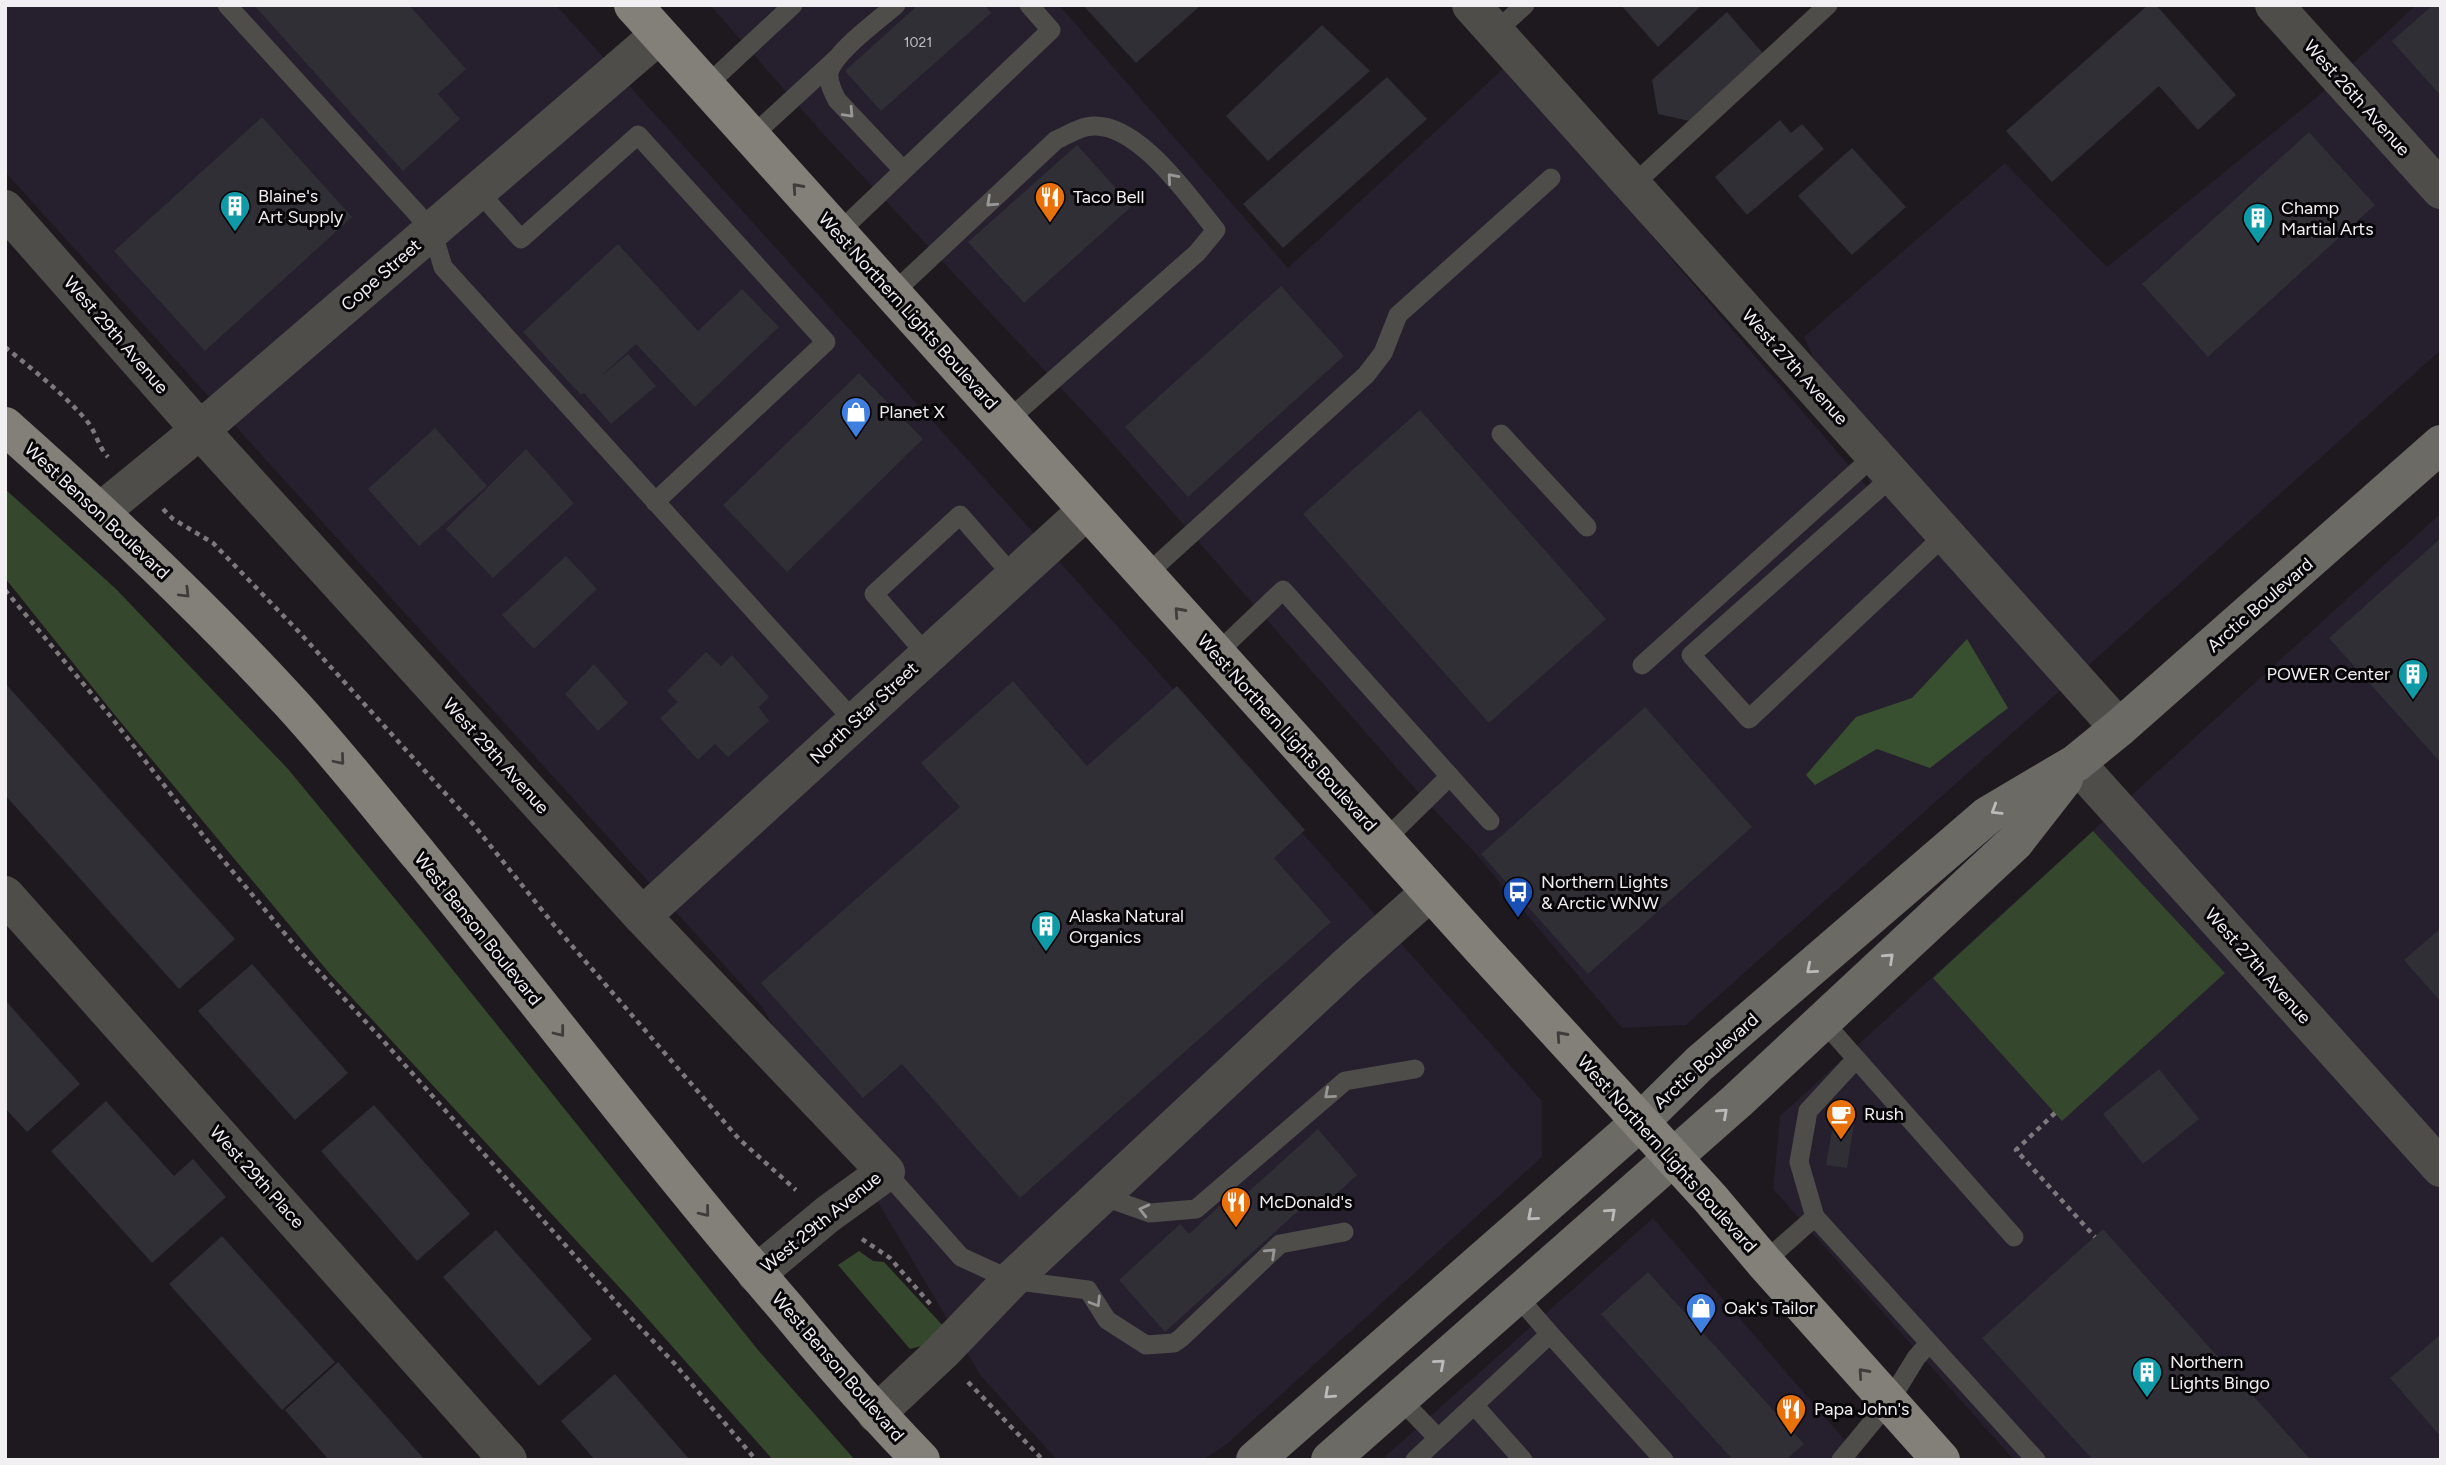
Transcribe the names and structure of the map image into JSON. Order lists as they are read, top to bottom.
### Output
{
  "streets": {
    "main road": ["West Northern Lights Boulevard", "West Benson Boulevard", "Arctic Boulevard"],
    "street": [
      "West 26th Avenue",
      "Cope Street",
      "West 29th Avenue",
      "West 27th Avenue",
      "North Star Street",
      "West 29th Place"
    ]
  },
  "crossings": [
    ["Cope Street", "West Northern Lights Boulevard"],
    ["Cope Street", "West 29th Avenue"],
    ["Cope Street", "West Benson Boulevard"],
    ["West Northern Lights Boulevard", "Arctic Boulevard"],
    ["West Northern Lights Boulevard", "North Star Street"],
    ["West 29th Avenue", "West Benson Boulevard"],
    ["West 29th Avenue", "North Star Street"],
    ["West 27th Avenue", "Arctic Boulevard"]
  ],
  "one_way": ["West Northern Lights Boulevard", "West Benson Boulevard"],
  "places": {
    "restaurant": ["Taco Bell", "McDonald's", "Papa John's"],
    "building": [
      "Blaine's Art Supply",
      "Champ Martial Arts",
      "POWER Center",
      "Alaska Natural Organics",
      "Northern Lights Bingo"
    ],
    "shop": ["Planet X", "Oak's Tailor"],
    "bus stop": ["Northern Lights & Arctic WNW"],
    "cafe": ["Rush"]
  },
  "house_numbers": ["1021"]
}
